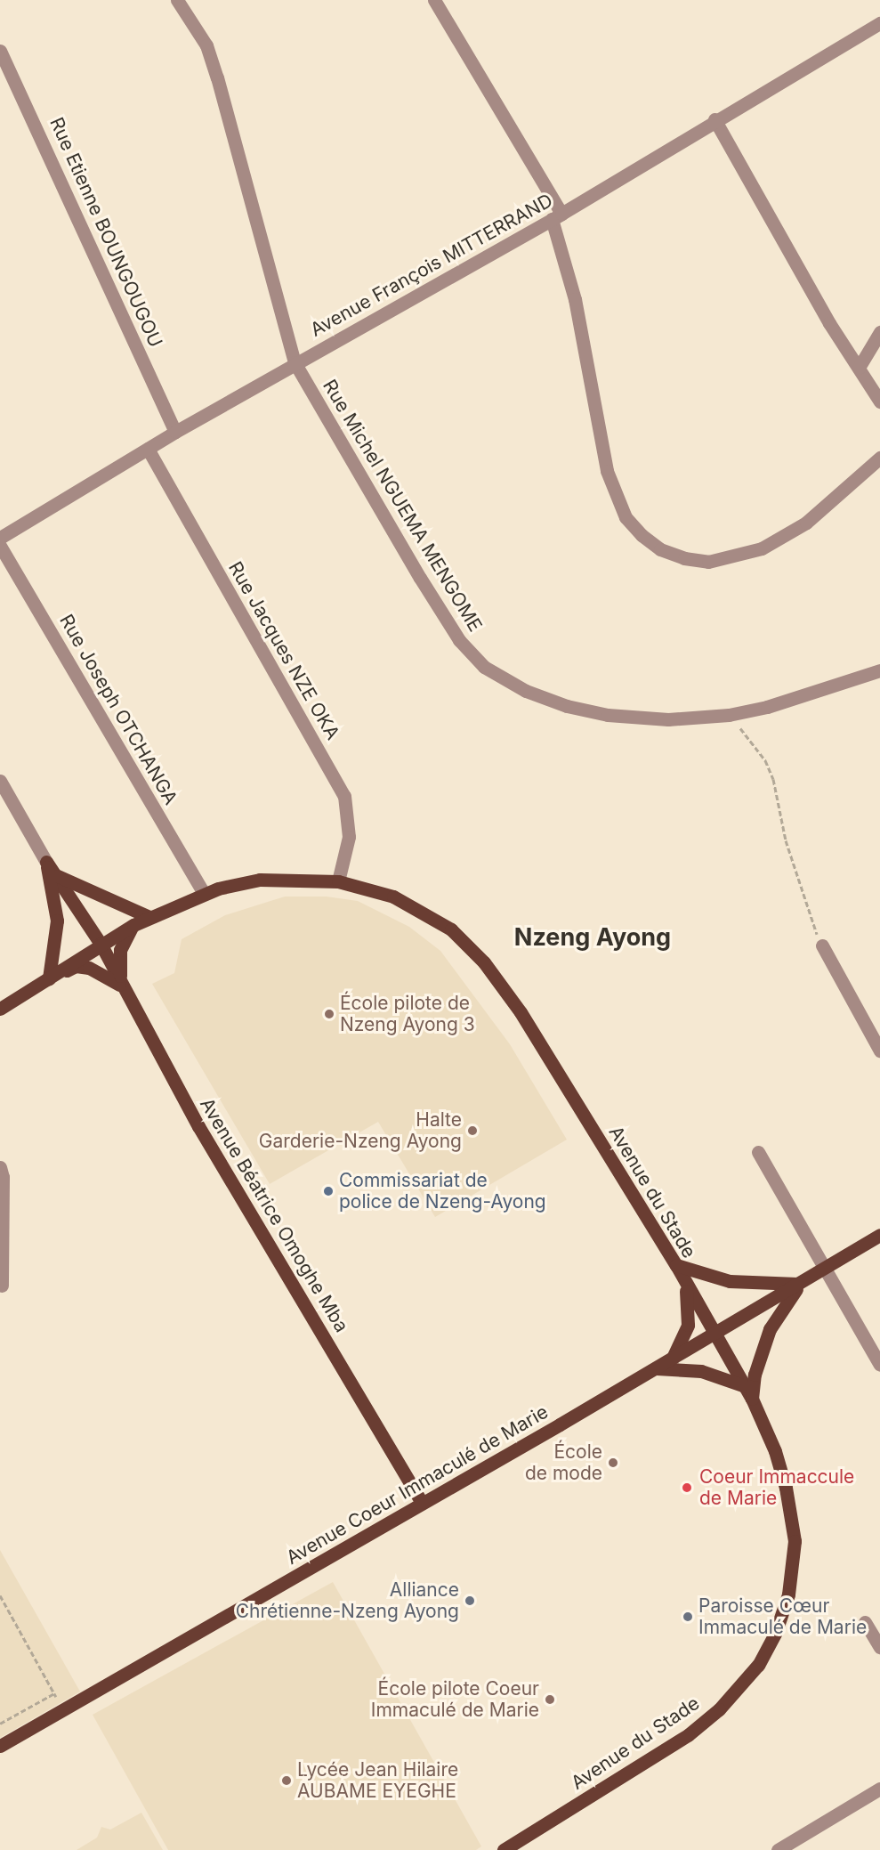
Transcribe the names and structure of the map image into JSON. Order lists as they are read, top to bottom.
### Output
{
  "streets": {
    "main road": ["Avenue du Stade", "Avenue Béatrice Omoghe Mba", "Avenue Coeur Immaculé de Marie"],
    "street": [
      "Rue Etienne BOUNGOUGOU",
      "Avenue François MITTERRAND",
      "Rue Michel NGUEMA MENGOME",
      "Rue Jacques NZE OKA",
      "Rue Joseph OTCHANGA"
    ]
  },
  "crossings": [
    ["Rue Etienne BOUNGOUGOU", "Avenue François MITTERRAND"],
    ["Avenue François MITTERRAND", "Rue Michel NGUEMA MENGOME"],
    ["Avenue François MITTERRAND", "Rue Jacques NZE OKA"],
    ["Rue Jacques NZE OKA", "Avenue du Stade"],
    ["Rue Joseph OTCHANGA", "Avenue du Stade"],
    ["Avenue du Stade", "Avenue Béatrice Omoghe Mba"],
    ["Avenue du Stade", "Avenue Coeur Immaculé de Marie"],
    ["Avenue Béatrice Omoghe Mba", "Avenue Coeur Immaculé de Marie"]
  ],
  "districts": ["Nzeng Ayong"],
  "places": [
    "École pilote de Nzeng Ayong 3",
    "Halte Garderie-Nzeng Ayong",
    "Commissariat de police de Nzeng-Ayong",
    "École de mode",
    "Coeur Immaccule de Marie",
    "Alliance Chrétienne-Nzeng Ayong",
    "Paroisse Cœur Immaculé de Marie",
    "École pilote Coeur Immaculé de Marie",
    "Lycée Jean Hilaire AUBAME EYEGHE"
  ]
}
